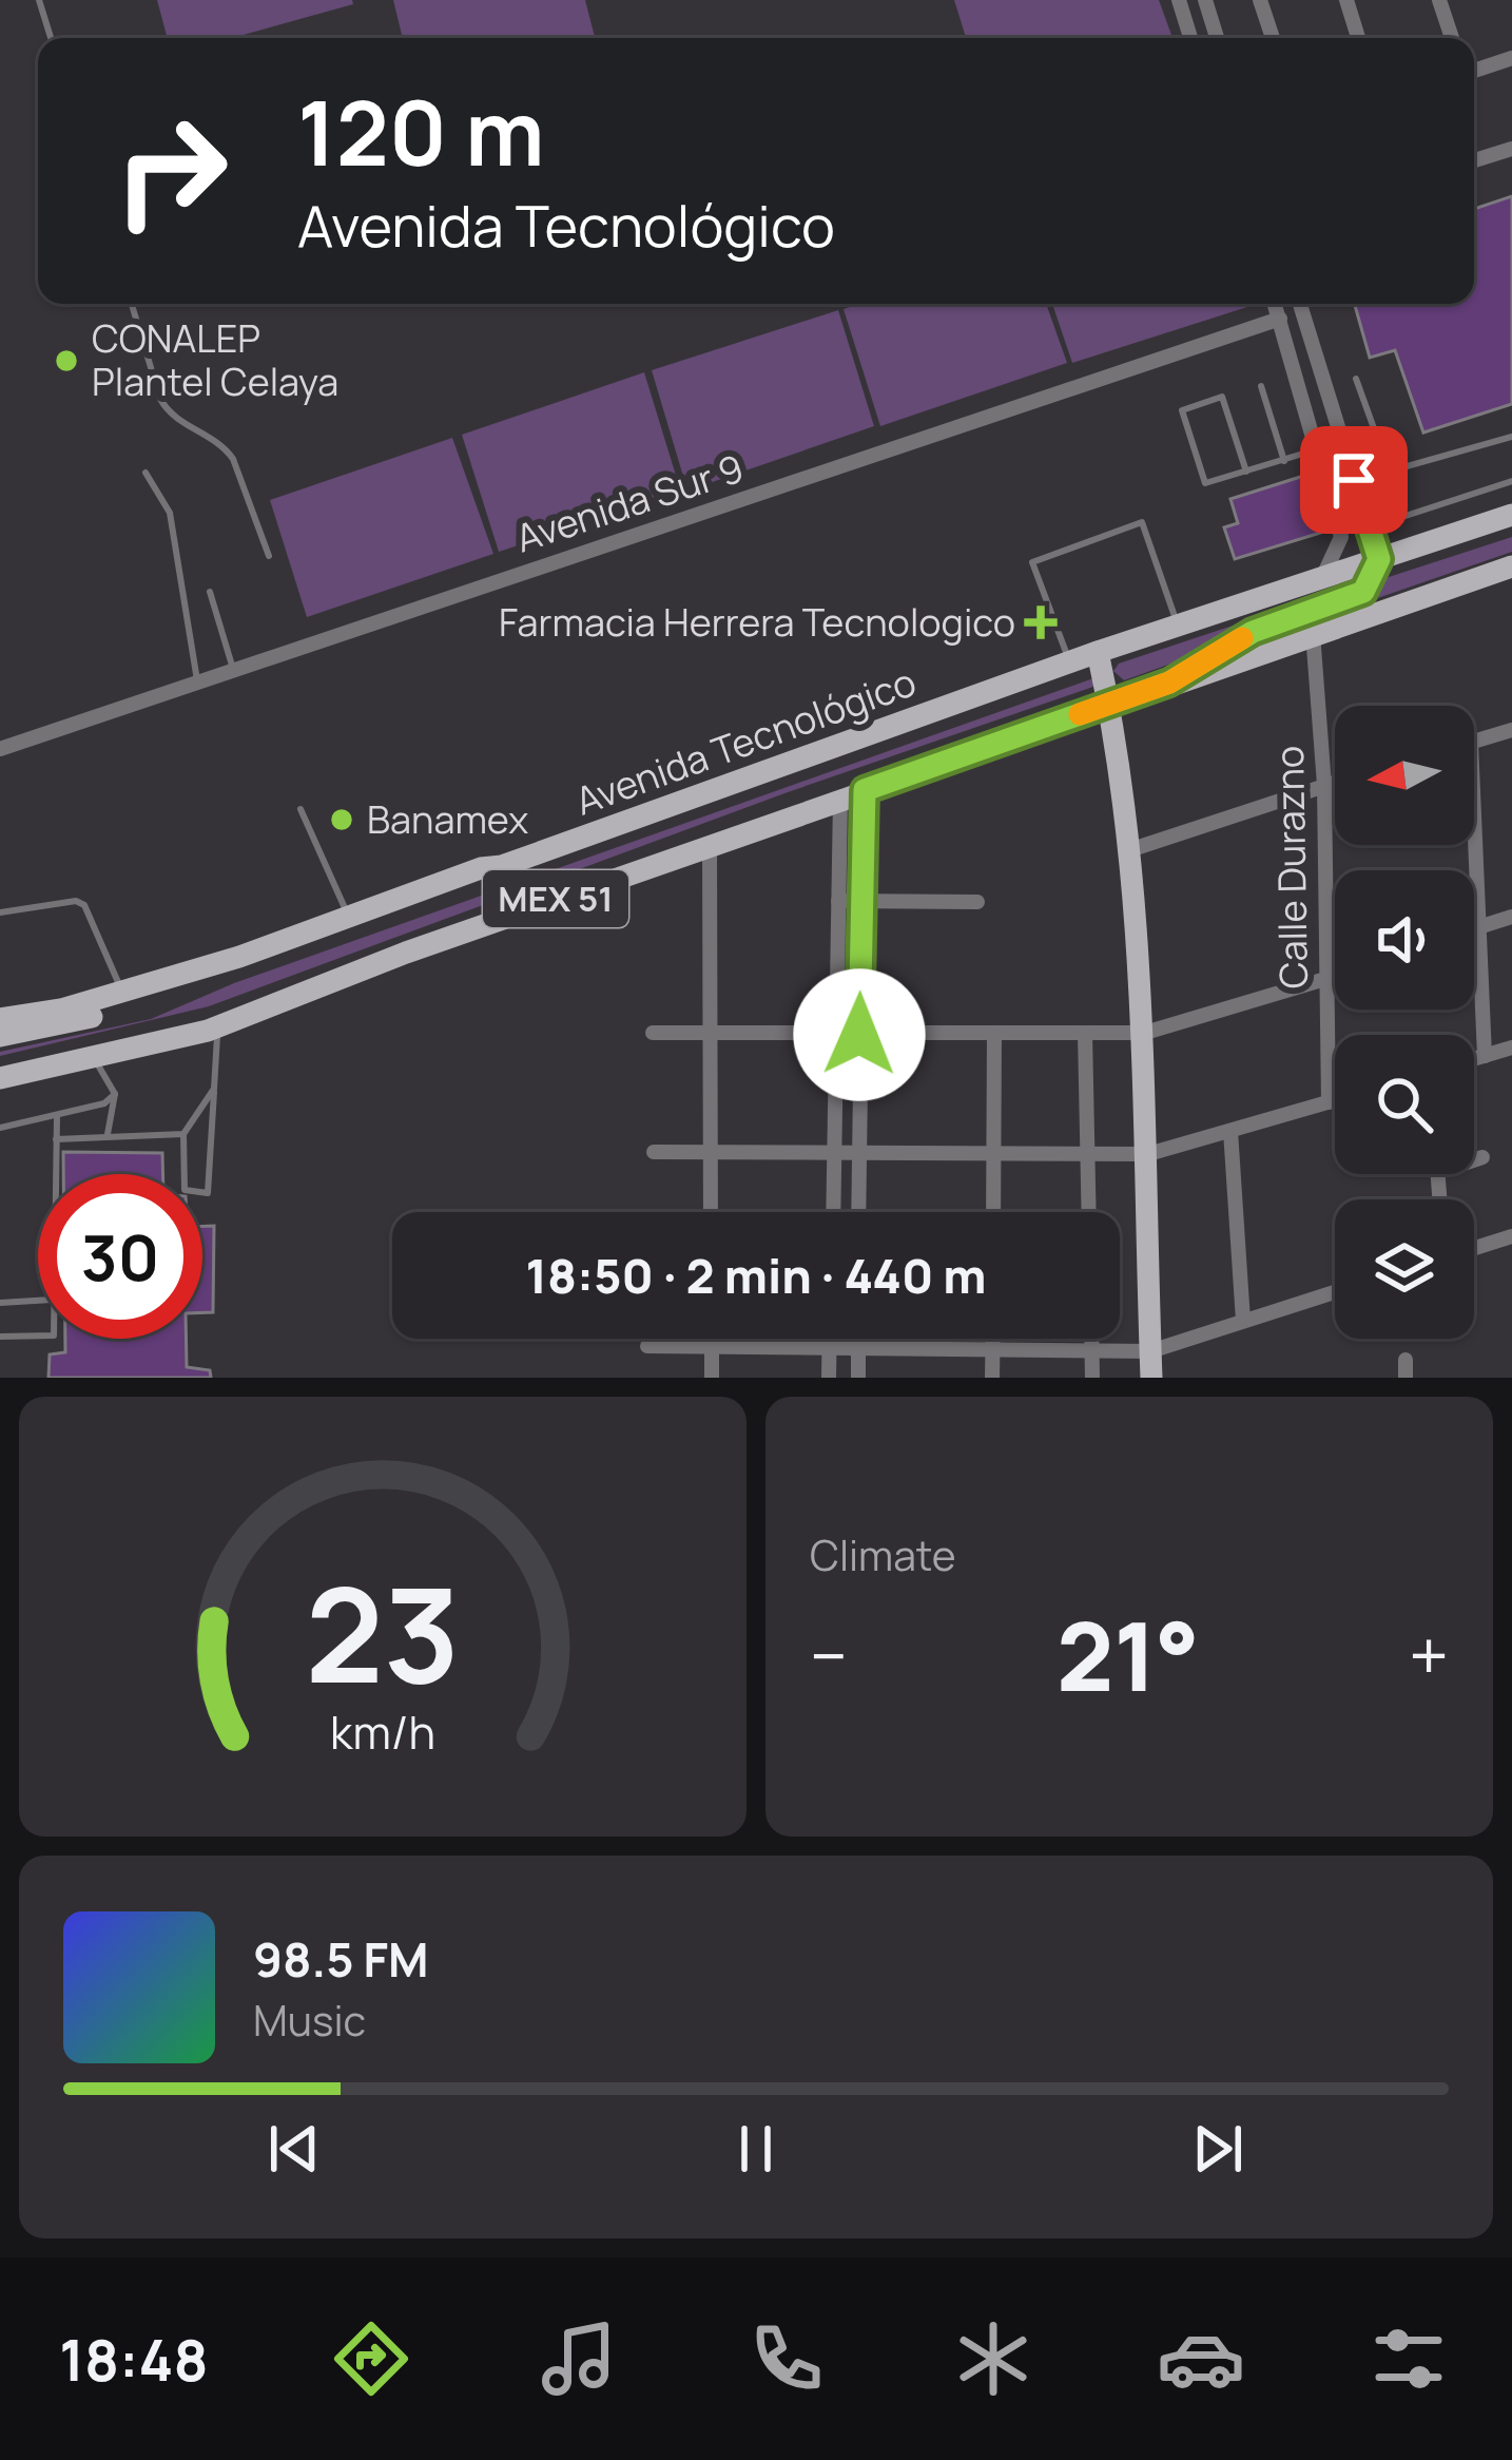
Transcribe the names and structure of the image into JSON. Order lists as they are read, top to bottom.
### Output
{
  "streets": {
    "main road": ["Avenida Tecnológico", "MEX 51"],
    "street": ["Avenida Sur 9", "Calle Durazno"]
  },
  "crossings": [
    ["Calle Durazno", "MEX 51"]
  ],
  "places": {
    "other": ["CONALEP Plantel Celaya", "Banamex"],
    "health": ["Farmacia Herrera Tecnologico"]
  },
  "north": "left",
  "page": {
    "turn": ["120 m", "Avenida Tecnológico"],
    "limit": "30",
    "trip": "18:50 · 2 min · 440 m",
    "tile": "Climate",
    "heat": ["−", "21°", "+"],
    "song": ["98.5 FM", "Music"],
    "tabs": "18:48",
    "gauge": ["23", "km/h"]
  }
}
